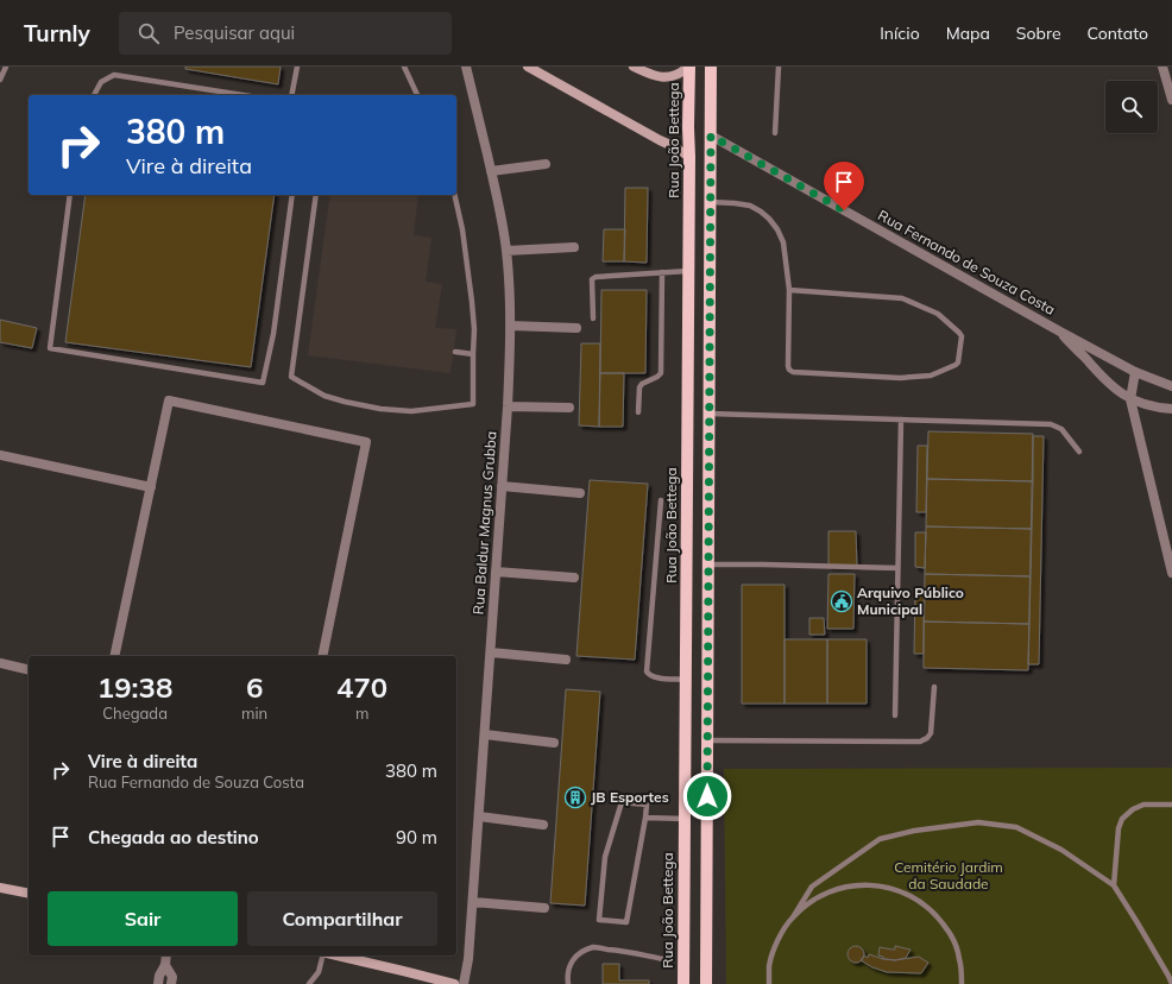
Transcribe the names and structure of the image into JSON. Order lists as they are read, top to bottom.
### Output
{
  "streets": {
    "main road": ["Rua João Bettega"],
    "street": ["Rua Fernando de Souza Costa", "Rua Baldur Magnus Grubba"]
  },
  "parks": ["Cemitério Jardim da Saudade"],
  "places": {
    "public building": ["Arquivo Público Municipal"],
    "building": ["JB Esportes"]
  },
  "page": {
    "header": "Turnly",
    "search": "Pesquisar aqui",
    "nav": [
      "Início",
      "Mapa",
      "Sobre",
      "Contato"
    ],
    "turn": ["380 m", "Vire à direita"],
    "eta": [
      "19:38",
      "Chegada",
      "6",
      "min",
      "470",
      "m"
    ],
    "list": [
      {
        "name": "Vire à direita",
        "note": "Rua Fernando de Souza Costa",
        "value": "380 m"
      },
      {
        "name": "Chegada ao destino",
        "value": "90 m"
      }
    ],
    "buttons": ["Sair", "Compartilhar"]
  }
}
